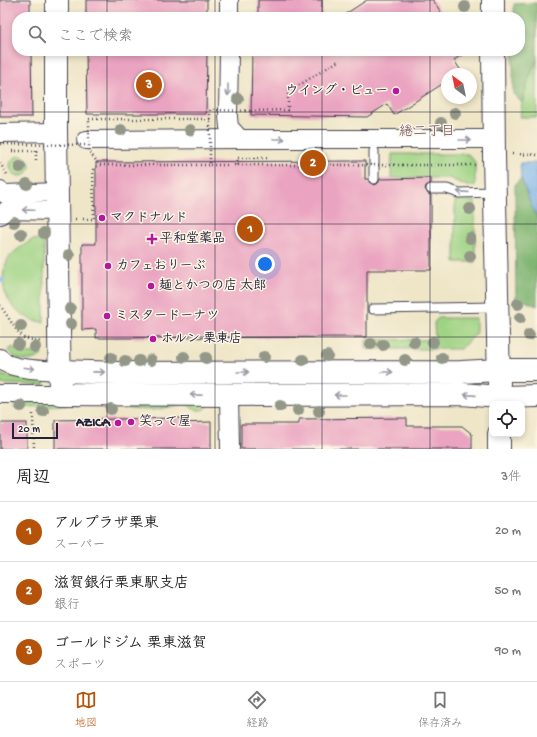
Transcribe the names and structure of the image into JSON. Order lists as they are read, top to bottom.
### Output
{
  "districts": ["綣二丁目"],
  "places": {
    "other": [
      "ウイング・ビュー",
      "マクドナルド",
      "カフェおりーぶ",
      "麺とかつの店 太郎",
      "ミスタードーナツ",
      "ホルン 栗東店",
      "笑って屋",
      "AZICA"
    ],
    "health": ["平和堂薬品"]
  },
  "scale_bar": "20 m",
  "north": "top left",
  "page": {
    "search": "ここで検索",
    "pins": ["3", "2", "1"],
    "scale": "20 m",
    "heading": ["周辺", "3件"],
    "list": [
      {
        "mark": "1",
        "name": "アルプラザ栗東",
        "note": "スーパー",
        "value": "20 m"
      },
      {
        "mark": "2",
        "name": "滋賀銀行栗東駅支店",
        "note": "銀行",
        "value": "50 m"
      },
      {
        "mark": "3",
        "name": "ゴールドジム 栗東滋賀",
        "note": "スポーツ",
        "value": "90 m"
      }
    ],
    "nav": ["地図", "経路", "保存済み"]
  }
}
